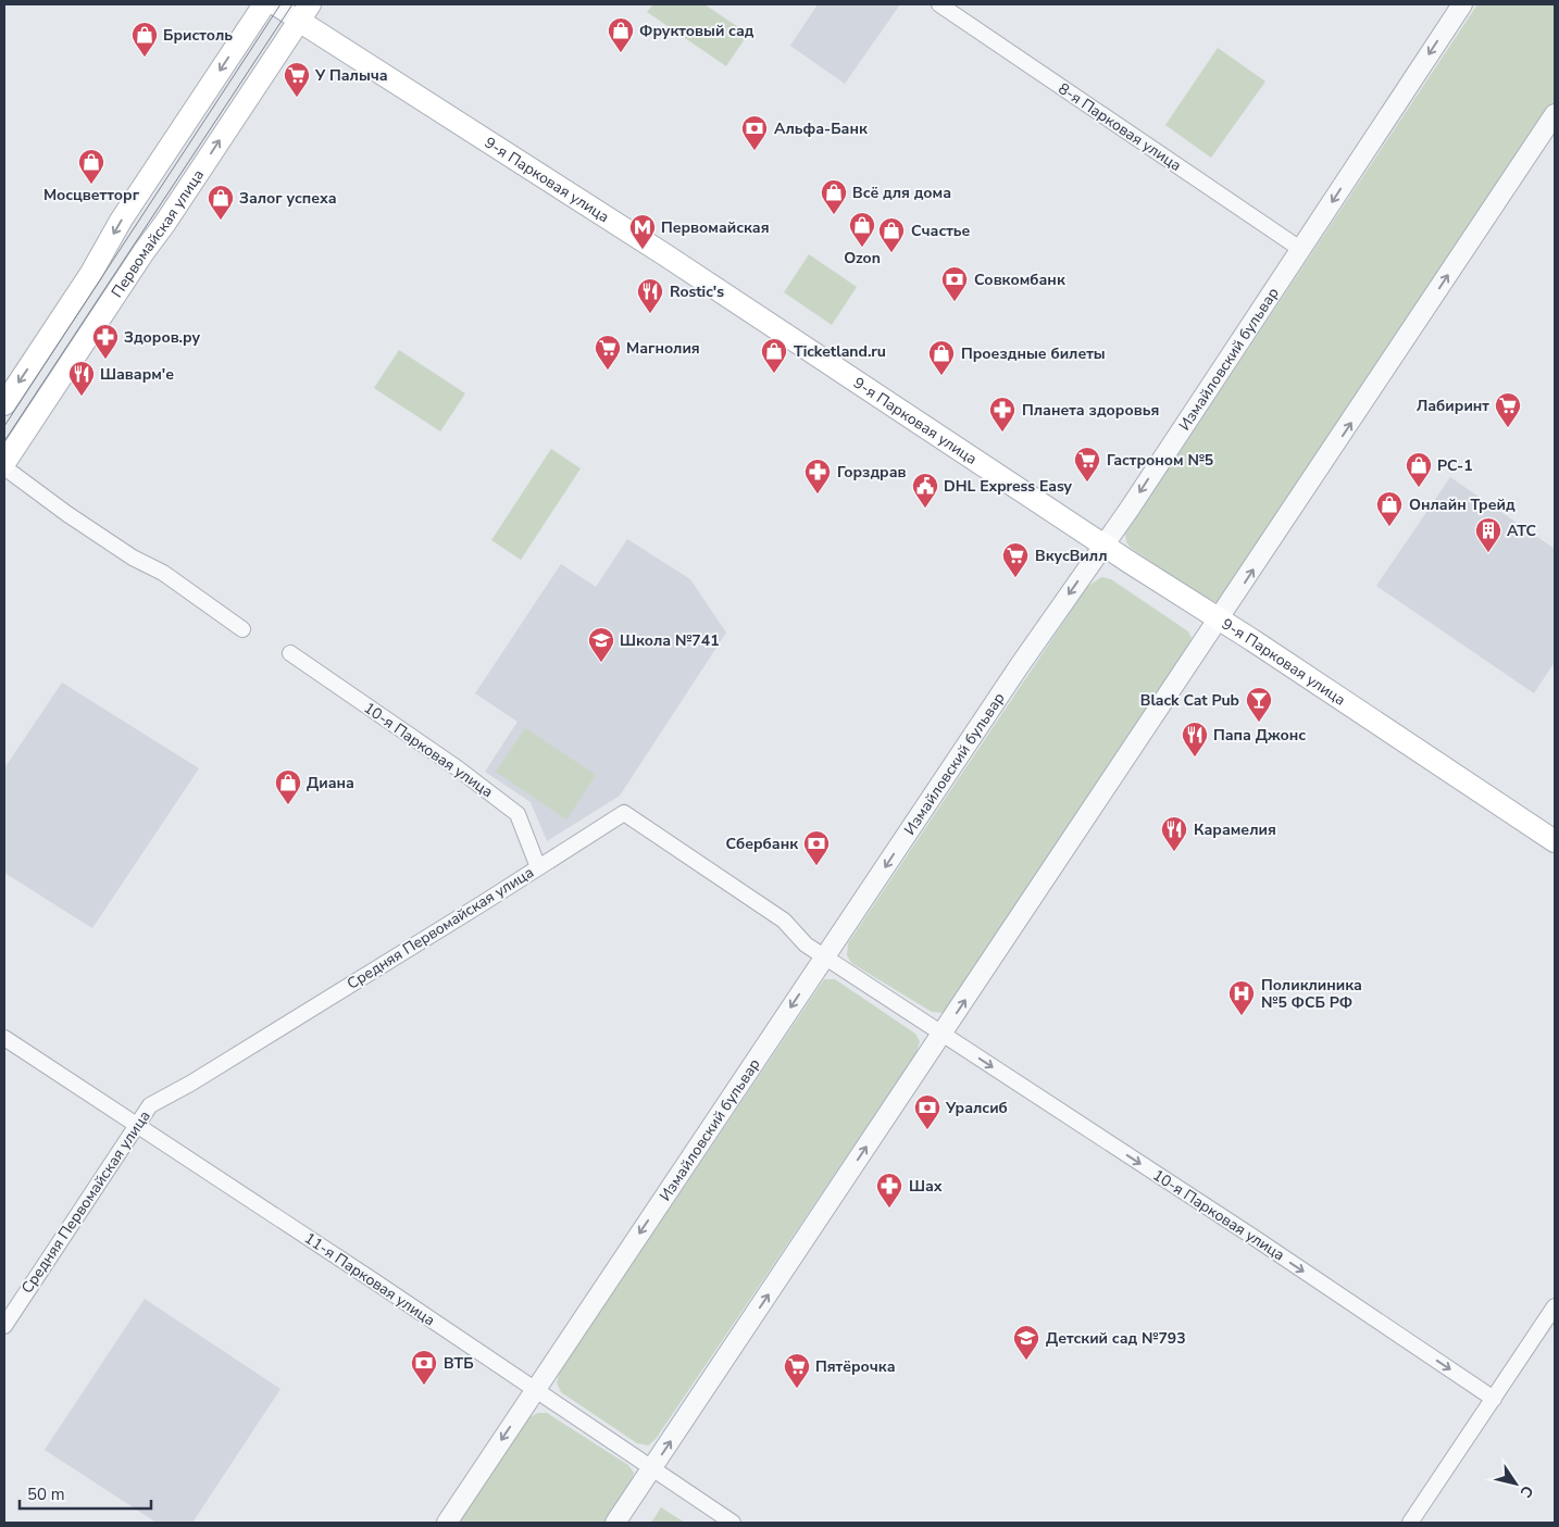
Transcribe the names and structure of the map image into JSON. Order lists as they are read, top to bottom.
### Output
{
  "streets": {
    "main road": ["9-я Парковая улица", "Первомайская улица"],
    "street": [
      "8-я Парковая улица",
      "Измайловский бульвар",
      "10-я Парковая улица",
      "Средняя Первомайская улица",
      "11-я Парковая улица"
    ]
  },
  "crossings": [
    ["8-я Парковая улица", "Измайловский бульвар"],
    ["9-я Парковая улица", "Первомайская улица"],
    ["9-я Парковая улица", "Измайловский бульвар"],
    ["Измайловский бульвар", "Средняя Первомайская улица"],
    ["Измайловский бульвар", "11-я Парковая улица"],
    ["10-я Парковая улица", "Средняя Первомайская улица"],
    ["Средняя Первомайская улица", "11-я Парковая улица"]
  ],
  "one_way": ["10-я Парковая улица"],
  "places": {
    "shop": [
      "Фруктовый сад",
      "Бристоль",
      "Мосцветторг",
      "Всё для дома",
      "Залог успеха",
      "Ozon",
      "Счастье",
      "Ticketland.ru",
      "Проездные билеты",
      "PC-1",
      "Онлайн Трейд",
      "Диана"
    ],
    "supermarket": [
      "У Палыча",
      "Магнолия",
      "Лабиринт",
      "Гастроном №5",
      "ВкусВилл",
      "Пятёрочка"
    ],
    "bank": [
      "Альфа-Банк",
      "Совкомбанк",
      "Сбербанк",
      "Уралсиб",
      "ВТБ"
    ],
    "metro station": ["Первомайская"],
    "restaurant": [
      "Rostic's",
      "Шаварм'е",
      "Папа Джонс",
      "Карамелия"
    ],
    "pharmacy": [
      "Здоров.ру",
      "Планета здоровья",
      "Горздрав",
      "Шах"
    ],
    "public building": ["DHL Express Easy"],
    "building": ["АТС"],
    "school or university": ["Школа №741", "Детский сад №793"],
    "bar": ["Black Cat Pub"],
    "hospital": ["Поликлиника №5 ФСБ РФ"]
  },
  "scale_bar": "50 m",
  "north": "bottom right"
}
